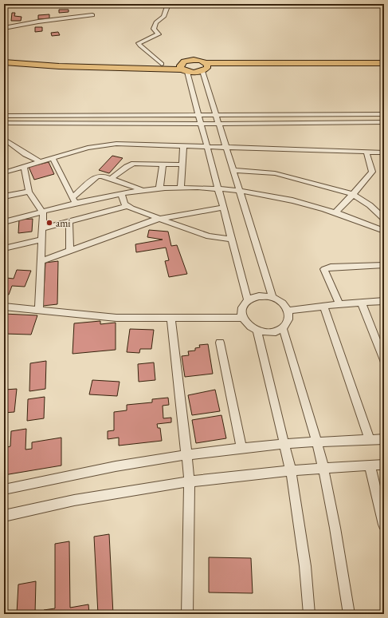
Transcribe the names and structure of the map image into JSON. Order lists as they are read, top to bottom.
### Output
{
  "places": ["ami"]
}
